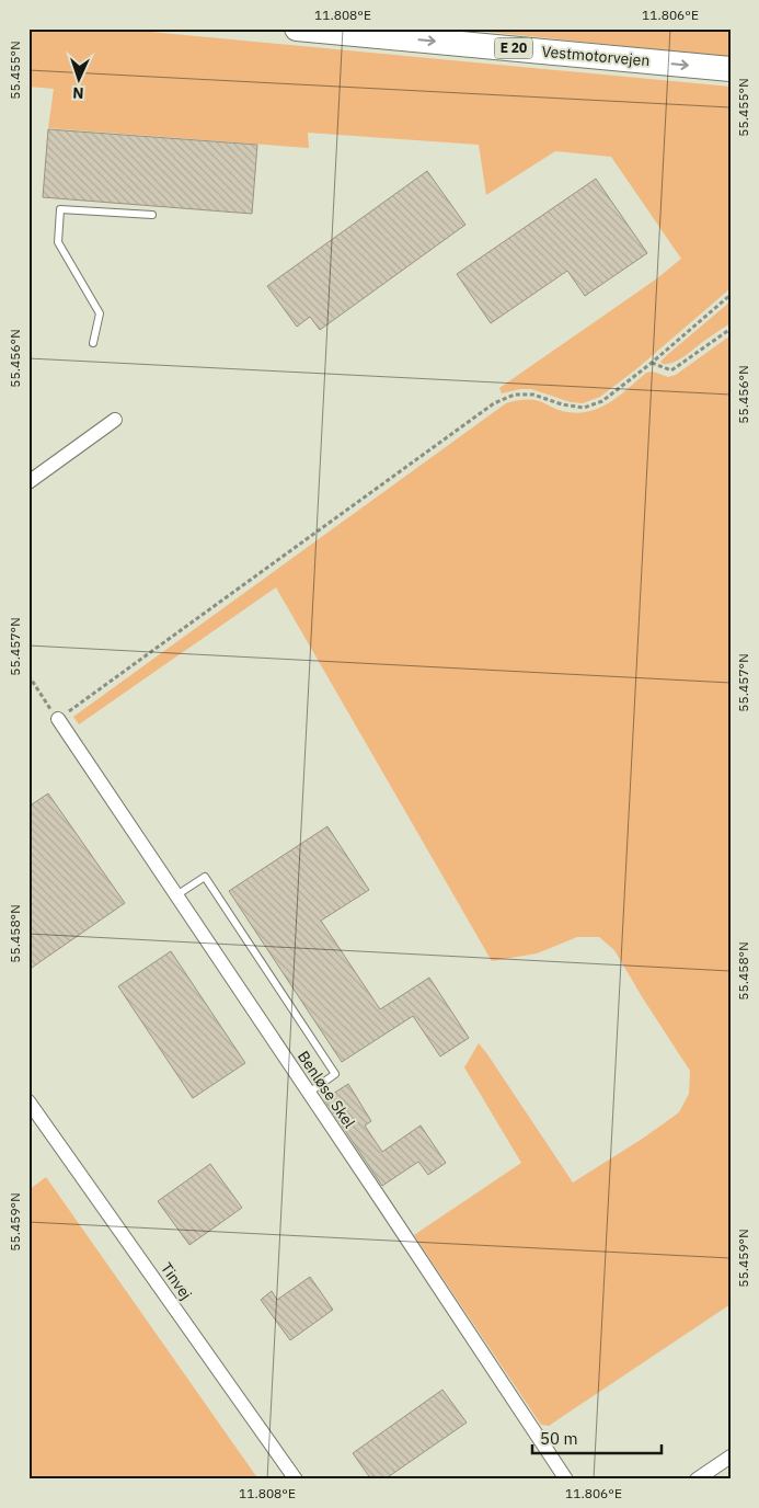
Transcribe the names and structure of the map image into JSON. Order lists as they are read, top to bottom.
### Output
{
  "streets": {
    "highway": ["E 20", "Vestmotorvejen"],
    "street": ["Benløse Skel", "Tinvej"]
  },
  "one_way": ["Vestmotorvejen"],
  "scale_bar": "50 m",
  "north": "bottom",
  "coordinates": [
    "11.808°E",
    "11.806°E",
    "55.455°N",
    "55.456°N",
    "55.457°N",
    "55.458°N",
    "55.459°N"
  ]
}
